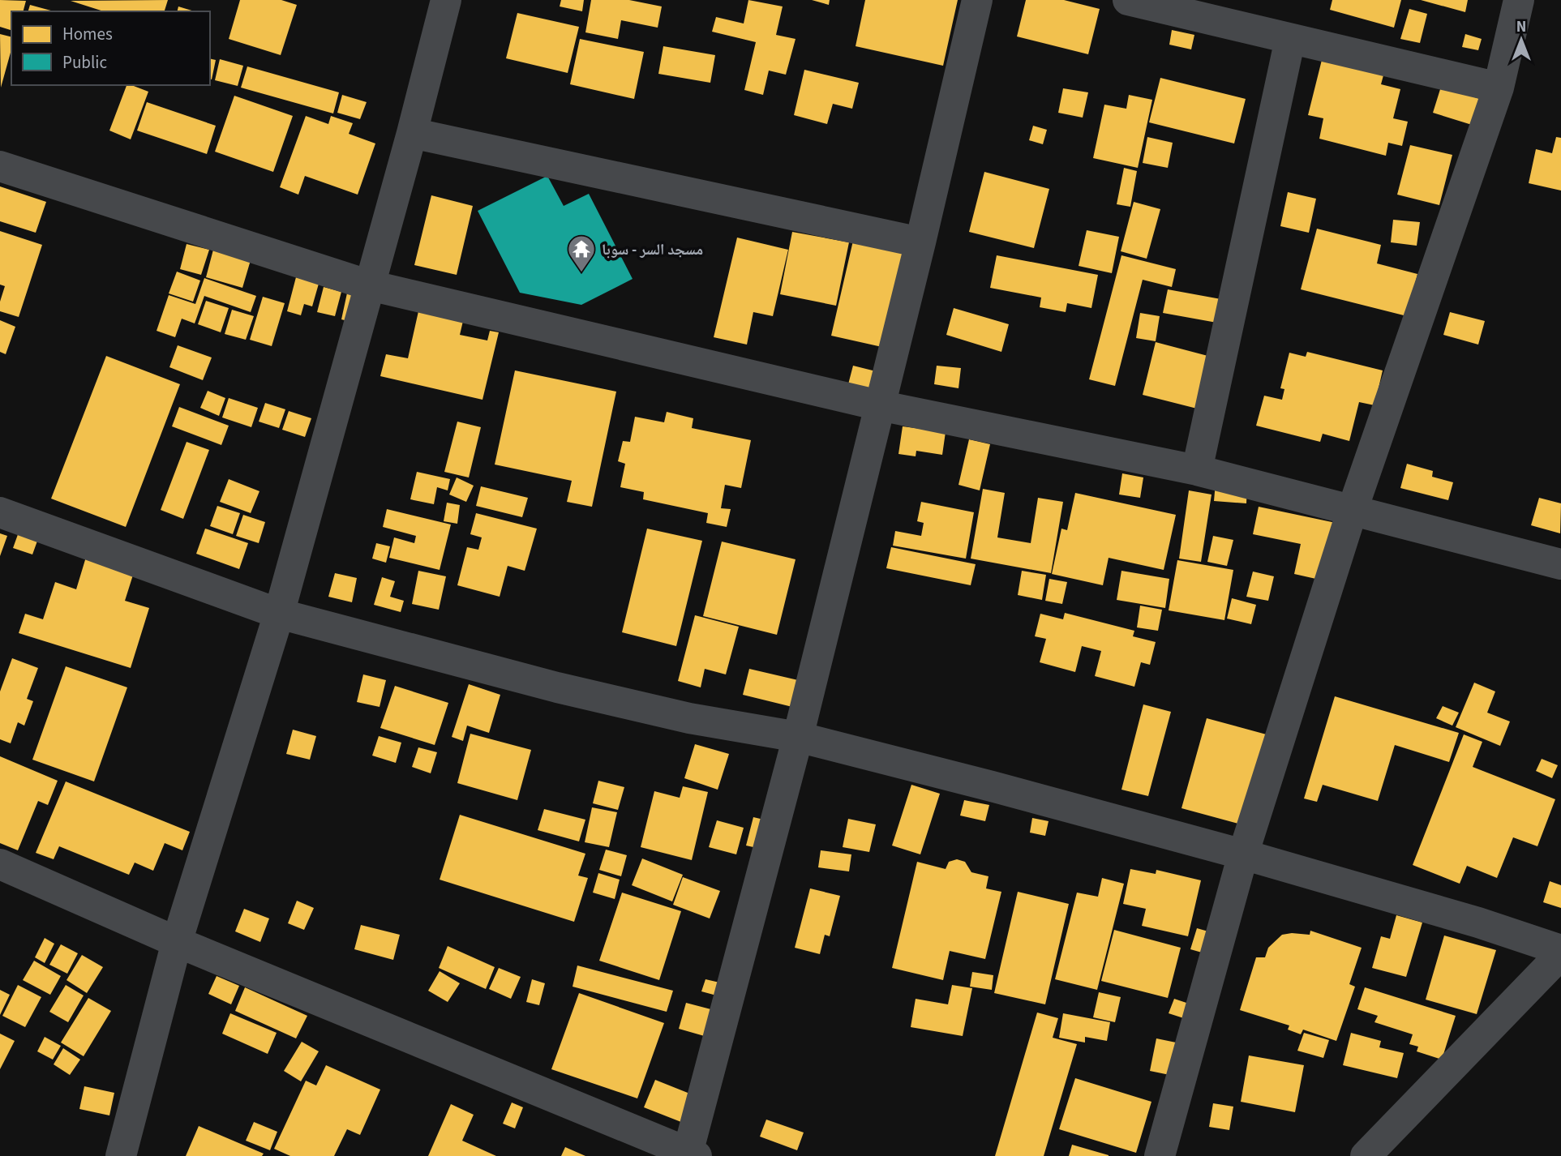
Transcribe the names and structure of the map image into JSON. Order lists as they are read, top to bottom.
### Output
{
  "places": {
    "temple": ["مسجد السر - سوبا"]
  },
  "legend": ["Homes", "Public"],
  "north": "top"
}
